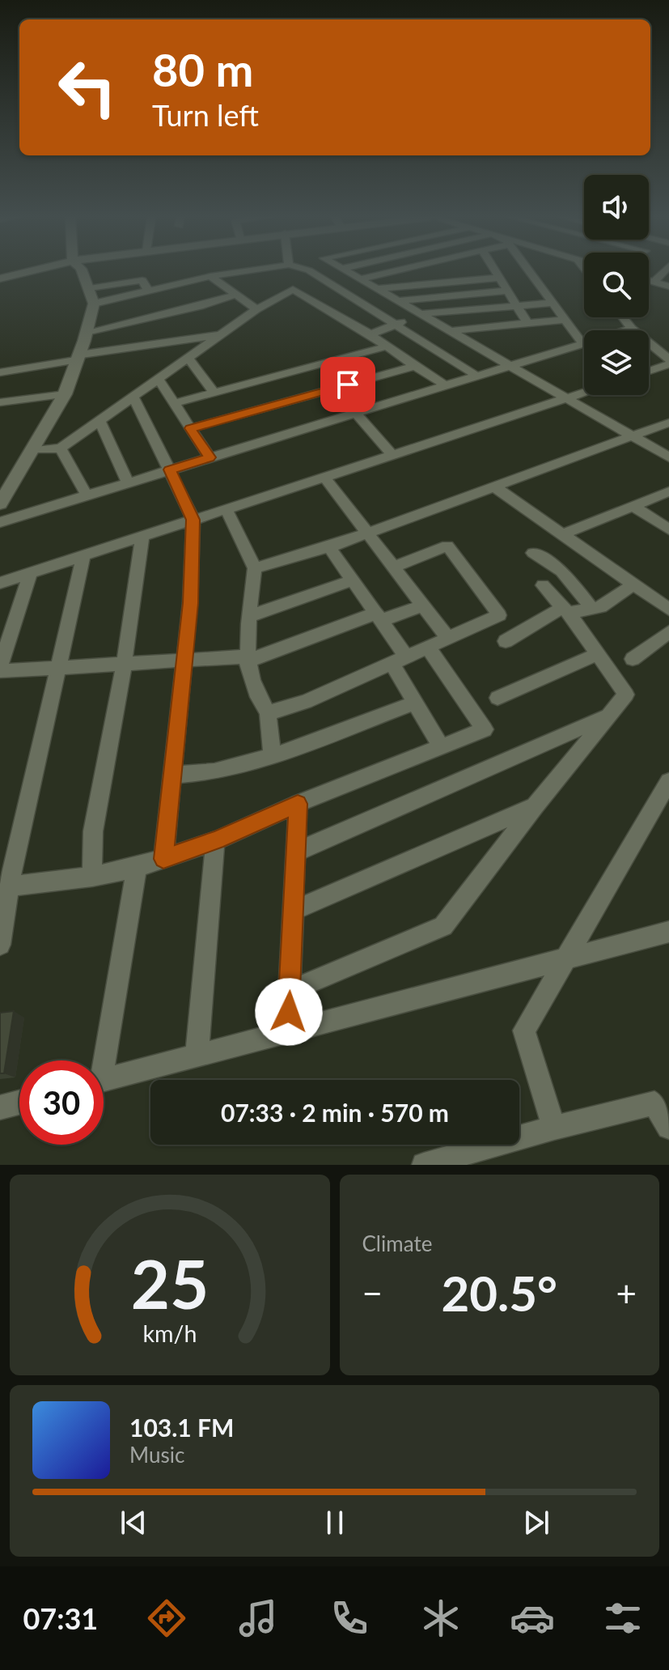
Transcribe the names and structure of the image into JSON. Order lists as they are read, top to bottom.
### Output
{
  "page": {
    "turn": ["80 m", "Turn left"],
    "limit": "30",
    "trip": "07:33 · 2 min · 570 m",
    "tile": "Climate",
    "heat": ["−", "20.5°", "+"],
    "song": ["103.1 FM", "Music"],
    "tabs": "07:31",
    "gauge": ["25", "km/h"]
  }
}
